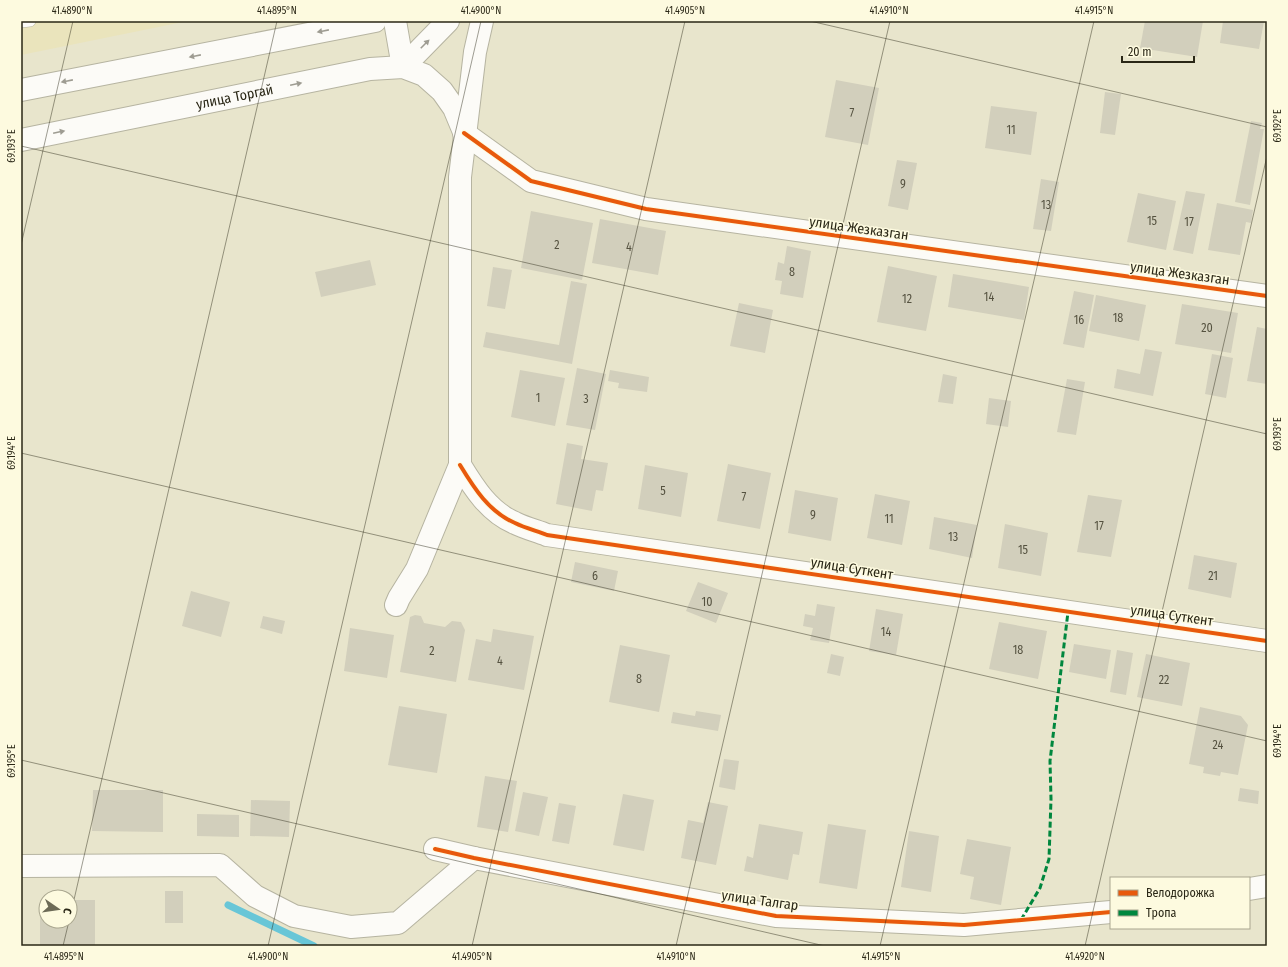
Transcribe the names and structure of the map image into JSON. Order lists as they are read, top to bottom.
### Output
{
  "streets": {
    "street": [
      "улица Торгай",
      "улица Жезказган",
      "улица Суткент",
      "улица Талгар"
    ]
  },
  "house_numbers": [
    "7",
    "11",
    "9",
    "13",
    "15",
    "17",
    "2",
    "4",
    "8",
    "14",
    "12",
    "18",
    "16",
    "20",
    "1",
    "3",
    "5",
    "7",
    "9",
    "11",
    "17",
    "13",
    "15",
    "6",
    "21",
    "10",
    "14",
    "18",
    "2",
    "4",
    "8",
    "22",
    "24"
  ],
  "legend": ["Велодорожка", "Тропа"],
  "scale_bar": "20 m",
  "north": "right",
  "coordinates": [
    "41.4890°N",
    "41.4895°N",
    "41.4900°N",
    "41.4905°N",
    "41.4910°N",
    "41.4915°N",
    "69.192°E",
    "69.193°E",
    "69.194°E",
    "69.195°E",
    "41.4920°N"
  ]
}
